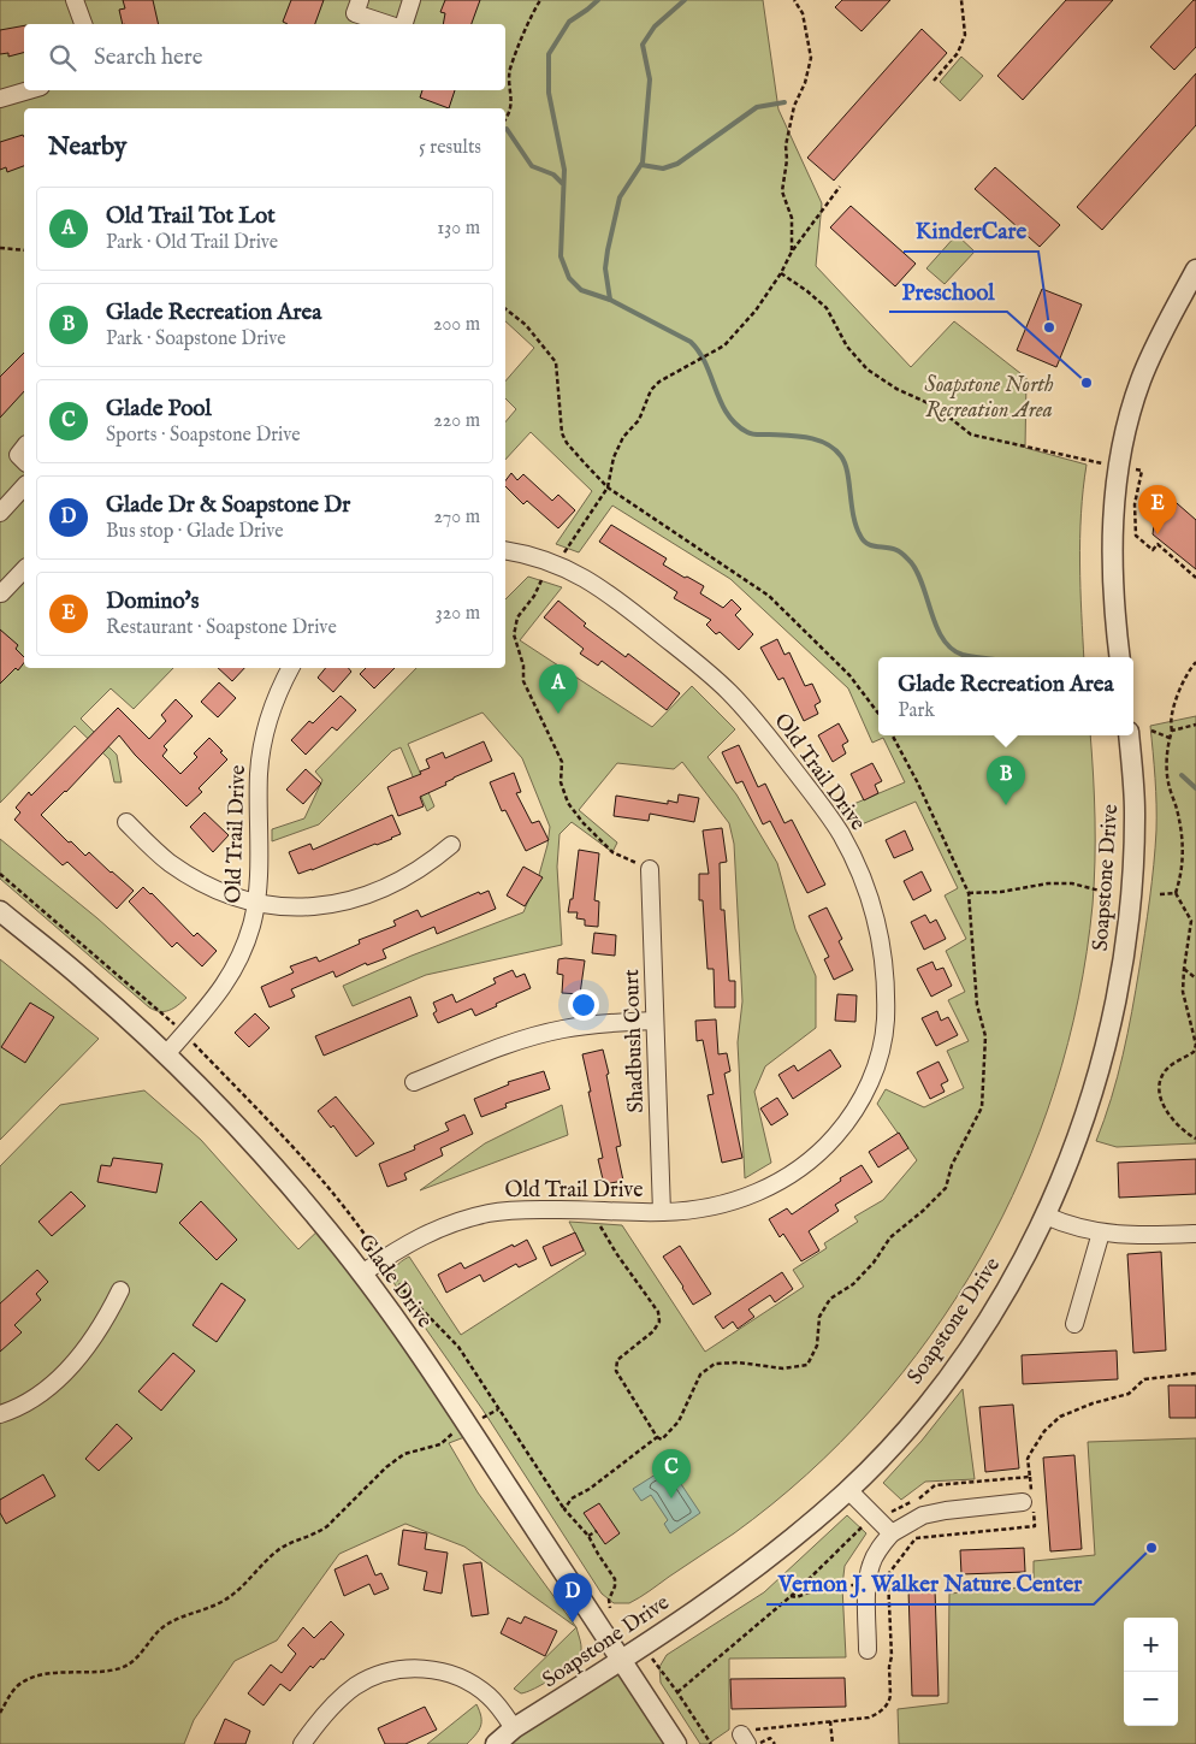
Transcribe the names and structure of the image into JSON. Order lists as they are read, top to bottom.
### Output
{
  "streets": {
    "street": [
      "Old Trail Drive",
      "Soapstone Drive",
      "Shadbush Court",
      "Glade Drive"
    ]
  },
  "crossings": [
    ["Old Trail Drive", "Shadbush Court"],
    ["Old Trail Drive", "Glade Drive"],
    ["Soapstone Drive", "Glade Drive"]
  ],
  "parks": ["Soapstone North Recreation Area"],
  "places": ["KinderCare", "Preschool", "Vernon J. Walker Nature Center"],
  "page": {
    "search": "Search here",
    "heading": ["Nearby", "5 results"],
    "list": [
      {
        "mark": "A",
        "name": "Old Trail Tot Lot",
        "note": "Park · Old Trail Drive",
        "value": "130 m"
      },
      {
        "mark": "B",
        "name": "Glade Recreation Area",
        "note": "Park · Soapstone Drive",
        "value": "200 m"
      },
      {
        "mark": "C",
        "name": "Glade Pool",
        "note": "Sports · Soapstone Drive",
        "value": "220 m"
      },
      {
        "mark": "D",
        "name": "Glade Dr & Soapstone Dr",
        "note": "Bus stop · Glade Drive",
        "value": "270 m"
      },
      {
        "mark": "E",
        "name": "Domino's",
        "note": "Restaurant · Soapstone Drive",
        "value": "320 m"
      }
    ],
    "pins": [
      "E",
      "A",
      "B",
      "C",
      "D"
    ],
    "popup": ["Glade Recreation Area", "Park"],
    "map_buttons": ["+", "−"]
  }
}
